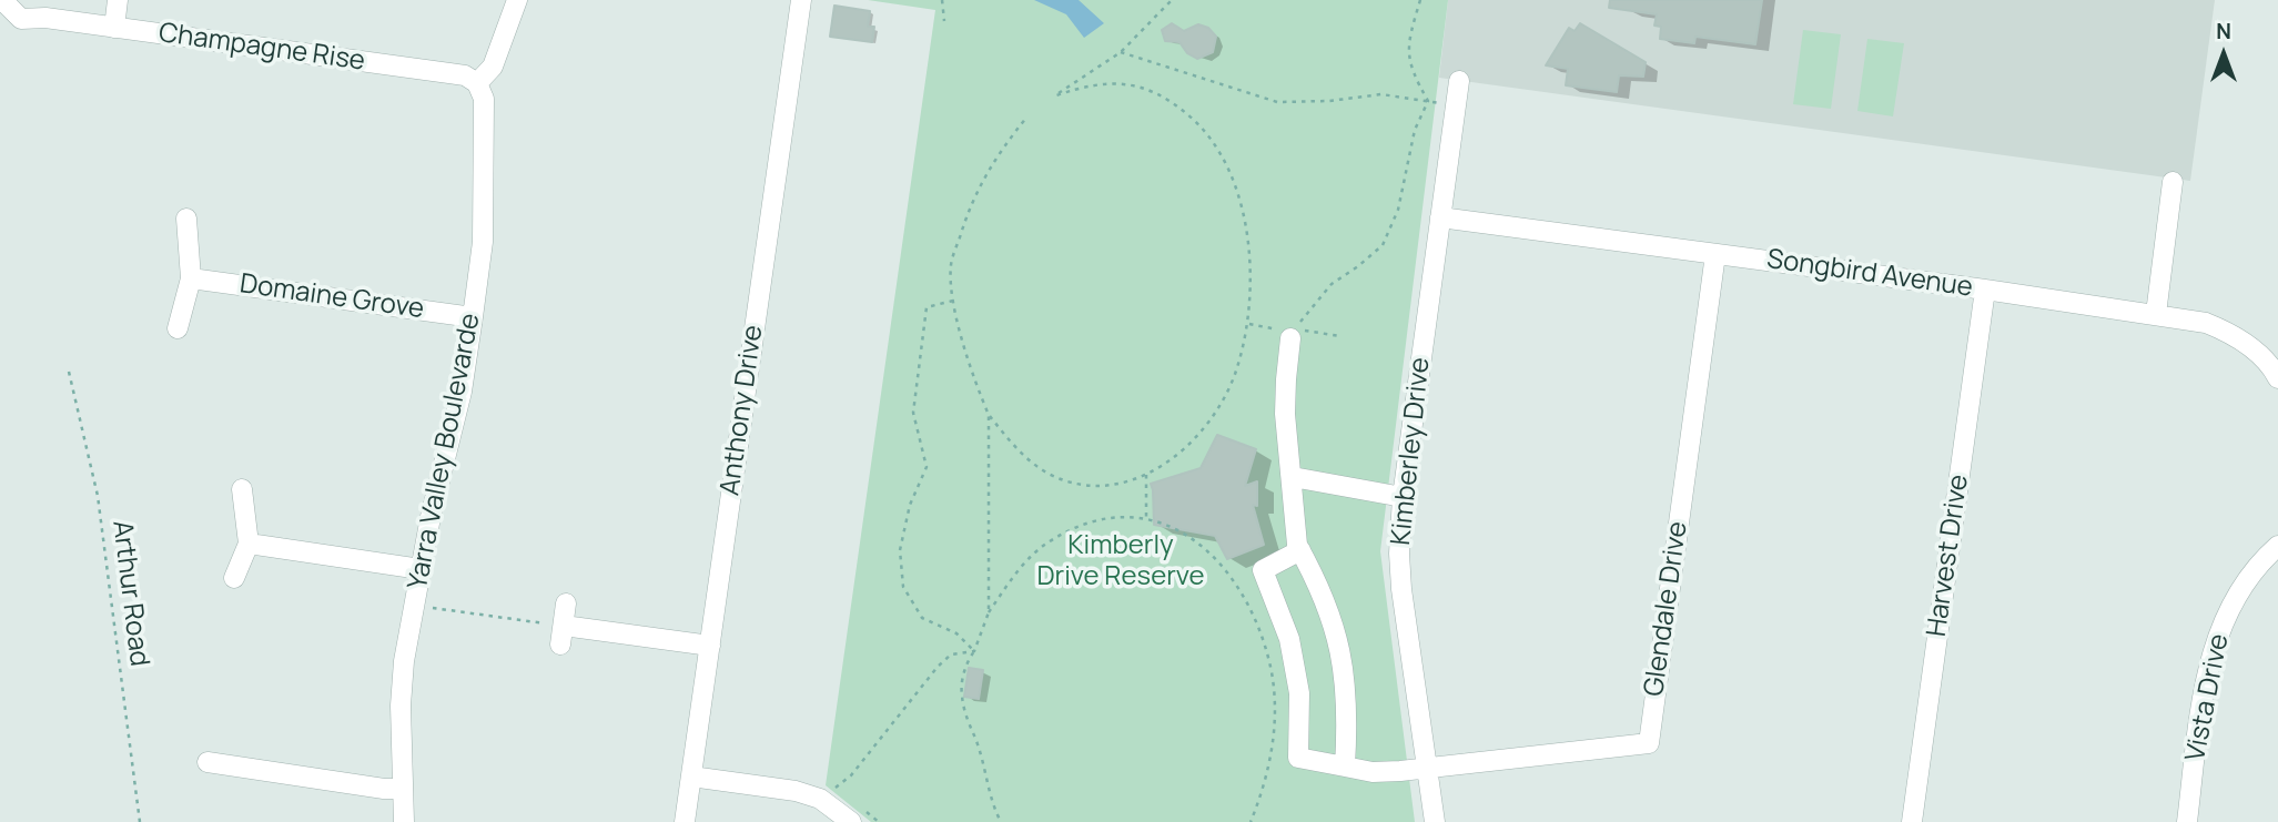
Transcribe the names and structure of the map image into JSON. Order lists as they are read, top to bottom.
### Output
{
  "streets": {
    "street": [
      "Champagne Rise",
      "Songbird Avenue",
      "Domaine Grove",
      "Anthony Drive",
      "Yarra Valley Boulevarde",
      "Kimberley Drive",
      "Harvest Drive",
      "Glendale Drive",
      "Vista Drive"
    ],
    "path": ["Arthur Road"]
  },
  "crossings": [
    ["Champagne Rise", "Yarra Valley Boulevarde"],
    ["Songbird Avenue", "Kimberley Drive"],
    ["Songbird Avenue", "Harvest Drive"],
    ["Songbird Avenue", "Glendale Drive"],
    ["Domaine Grove", "Yarra Valley Boulevarde"],
    ["Kimberley Drive", "Glendale Drive"]
  ],
  "parks": ["Kimberly Drive Reserve"],
  "north": "top"
}
